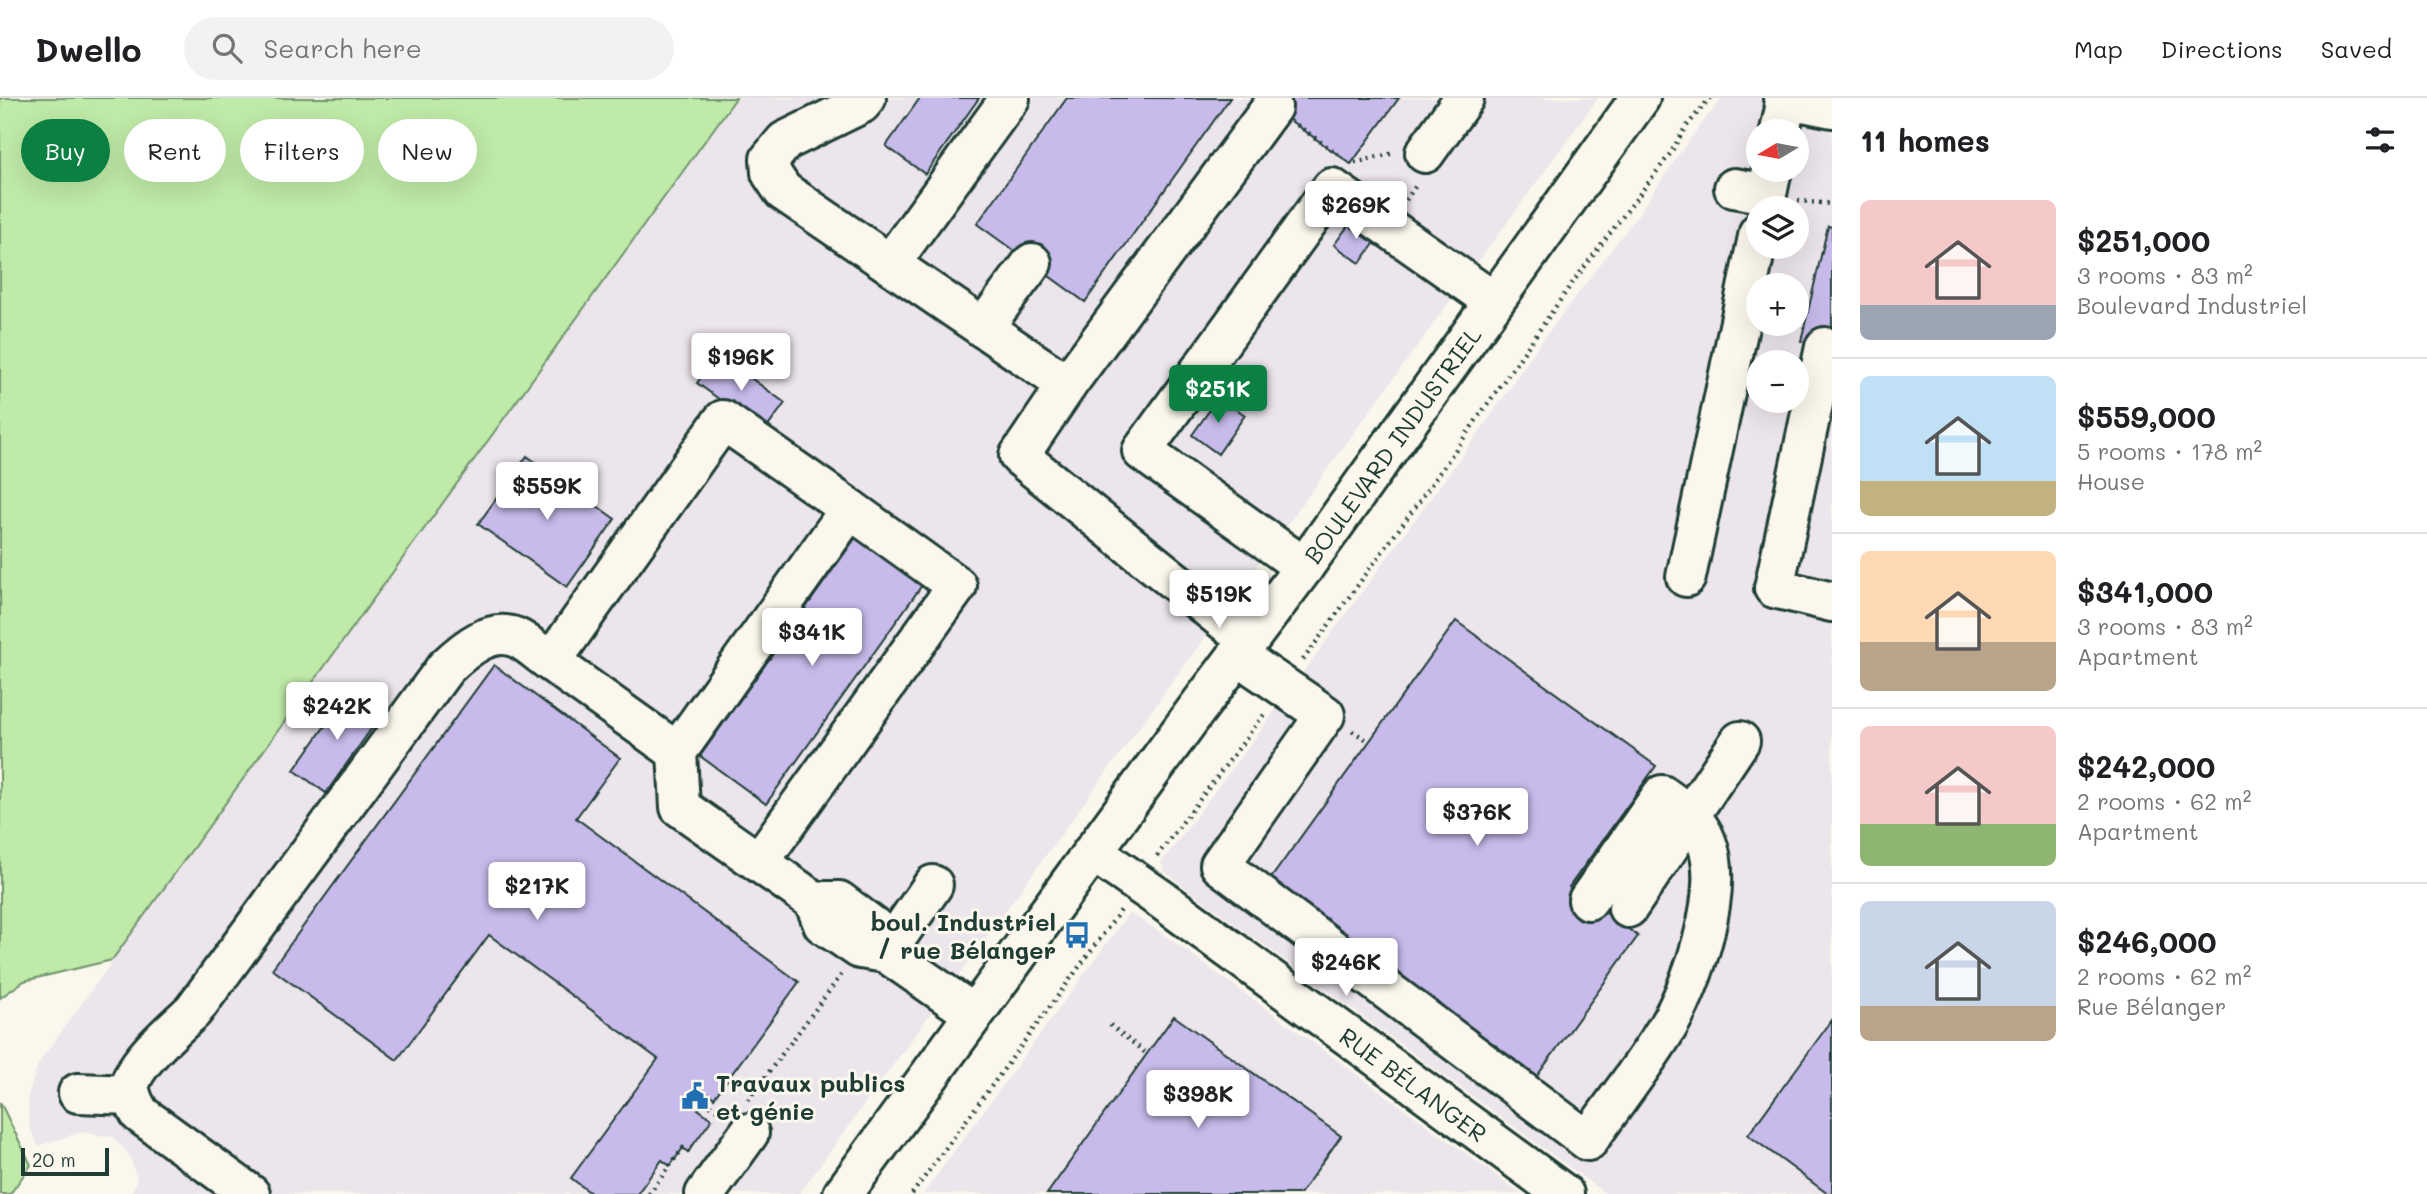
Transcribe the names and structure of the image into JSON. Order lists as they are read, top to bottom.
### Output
{
  "streets": {
    "street": ["BOULEVARD INDUSTRIEL", "RUE BÉLANGER"]
  },
  "crossings": [
    ["BOULEVARD INDUSTRIEL", "RUE BÉLANGER"]
  ],
  "places": {
    "bus stop": ["boul. Industriel / rue Bélanger"],
    "public building": ["Travaux publics et génie"]
  },
  "scale_bar": "20 m",
  "north": "left",
  "page": {
    "header": "Dwello",
    "search": "Search here",
    "nav": ["Map", "Directions", "Saved"],
    "heading": "11 homes",
    "map_buttons": ["+", "−"],
    "chip": [
      "Buy",
      "Rent",
      "Filters",
      "New"
    ],
    "price": [
      "$269K",
      "$196K",
      "$251K",
      "$559K",
      "$519K",
      "$341K",
      "$242K",
      "$376K",
      "$217K",
      "$246K",
      "$398K"
    ],
    "list": [
      {
        "name": "$251,000",
        "note": "3 rooms · 83 m² · Boulevard Industriel"
      },
      {
        "name": "$559,000",
        "note": "5 rooms · 178 m² · House"
      },
      {
        "name": "$341,000",
        "note": "3 rooms · 83 m² · Apartment"
      },
      {
        "name": "$242,000",
        "note": "2 rooms · 62 m² · Apartment"
      },
      {
        "name": "$246,000",
        "note": "2 rooms · 62 m² · Rue Bélanger"
      }
    ],
    "scale": "20 m"
  }
}
